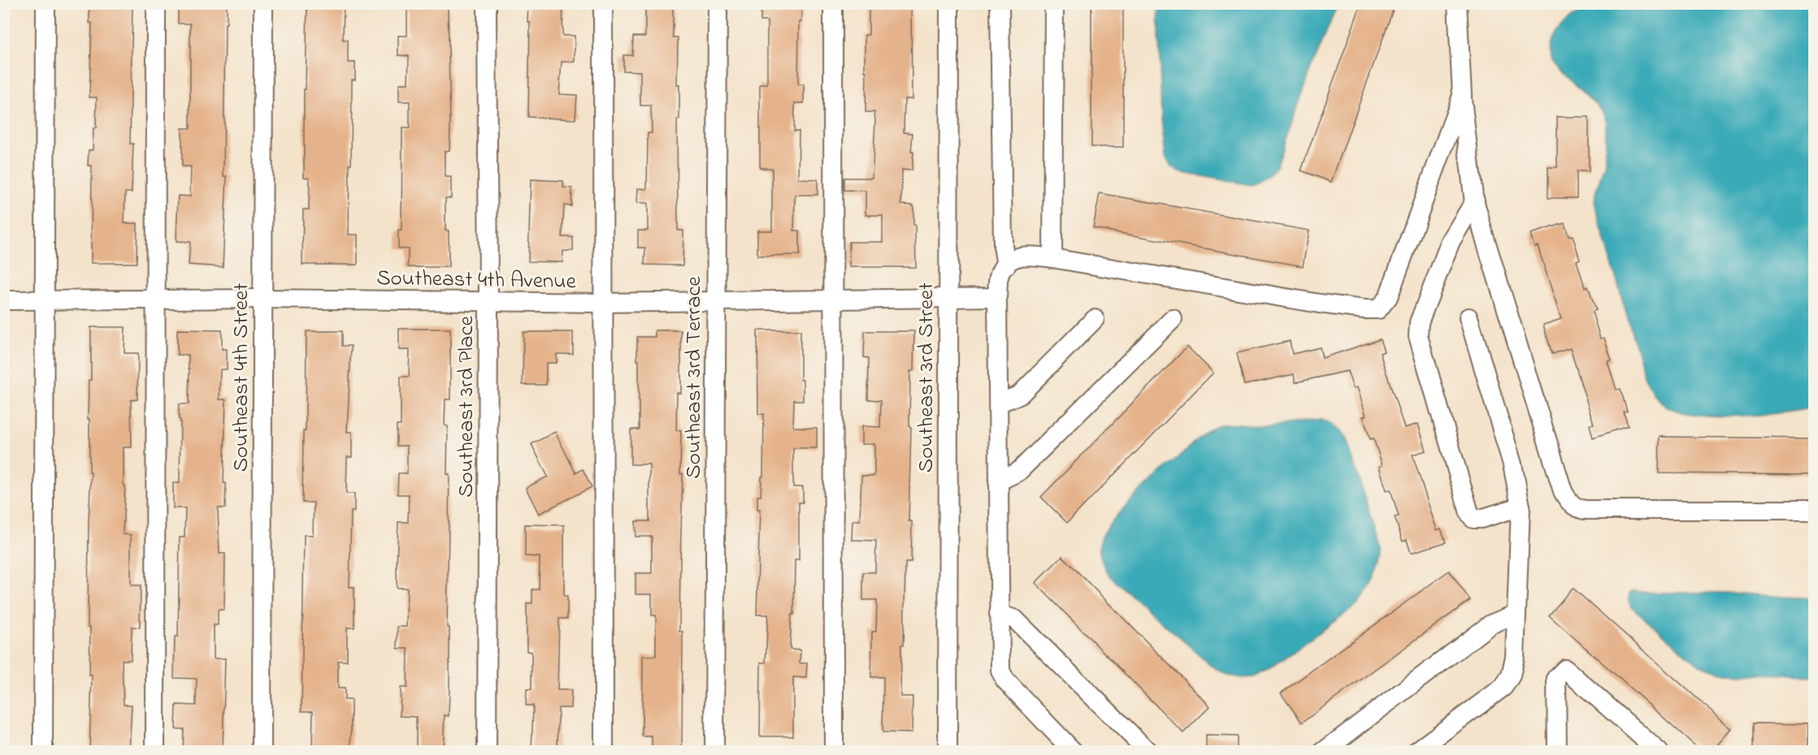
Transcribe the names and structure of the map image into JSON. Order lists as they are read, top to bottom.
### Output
{
  "streets": {
    "street": [
      "Southeast 4th Avenue",
      "Southeast 4th Street",
      "Southeast 3rd Terrace",
      "Southeast 3rd Street",
      "Southeast 3rd Place"
    ]
  },
  "crossings": [
    ["Southeast 4th Avenue", "Southeast 4th Street"],
    ["Southeast 4th Avenue", "Southeast 3rd Terrace"],
    ["Southeast 4th Avenue", "Southeast 3rd Street"],
    ["Southeast 4th Avenue", "Southeast 3rd Place"]
  ]
}
